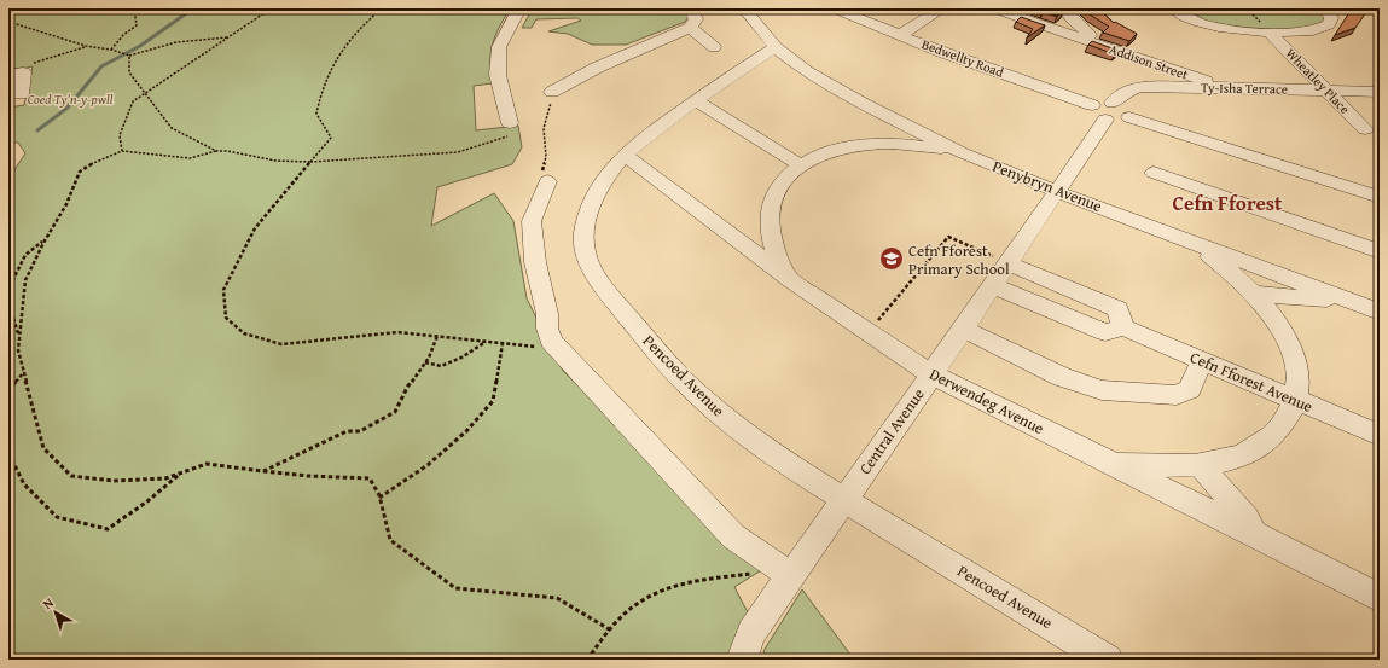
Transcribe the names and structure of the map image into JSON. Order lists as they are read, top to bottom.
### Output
{
  "streets": {
    "street": [
      "Bedwellty Road",
      "Addison Street",
      "Wheatley Place",
      "Ty-Isha Terrace",
      "Penybryn Avenue",
      "Pencoed Avenue",
      "Cefn Fforest Avenue",
      "Derwendeg Avenue",
      "Central Avenue"
    ]
  },
  "crossings": [
    ["Bedwellty Road", "Ty-Isha Terrace"],
    ["Bedwellty Road", "Central Avenue"],
    ["Addison Street", "Ty-Isha Terrace"],
    ["Wheatley Place", "Ty-Isha Terrace"],
    ["Ty-Isha Terrace", "Central Avenue"],
    ["Penybryn Avenue", "Pencoed Avenue"],
    ["Penybryn Avenue", "Central Avenue"],
    ["Pencoed Avenue", "Derwendeg Avenue"],
    ["Pencoed Avenue", "Central Avenue"],
    ["Derwendeg Avenue", "Central Avenue"]
  ],
  "districts": ["Cefn Fforest"],
  "parks": ["Coed Ty'n-y-pwll"],
  "places": {
    "school or university": ["Cefn Fforest Primary School"]
  },
  "north": "top left"
}
